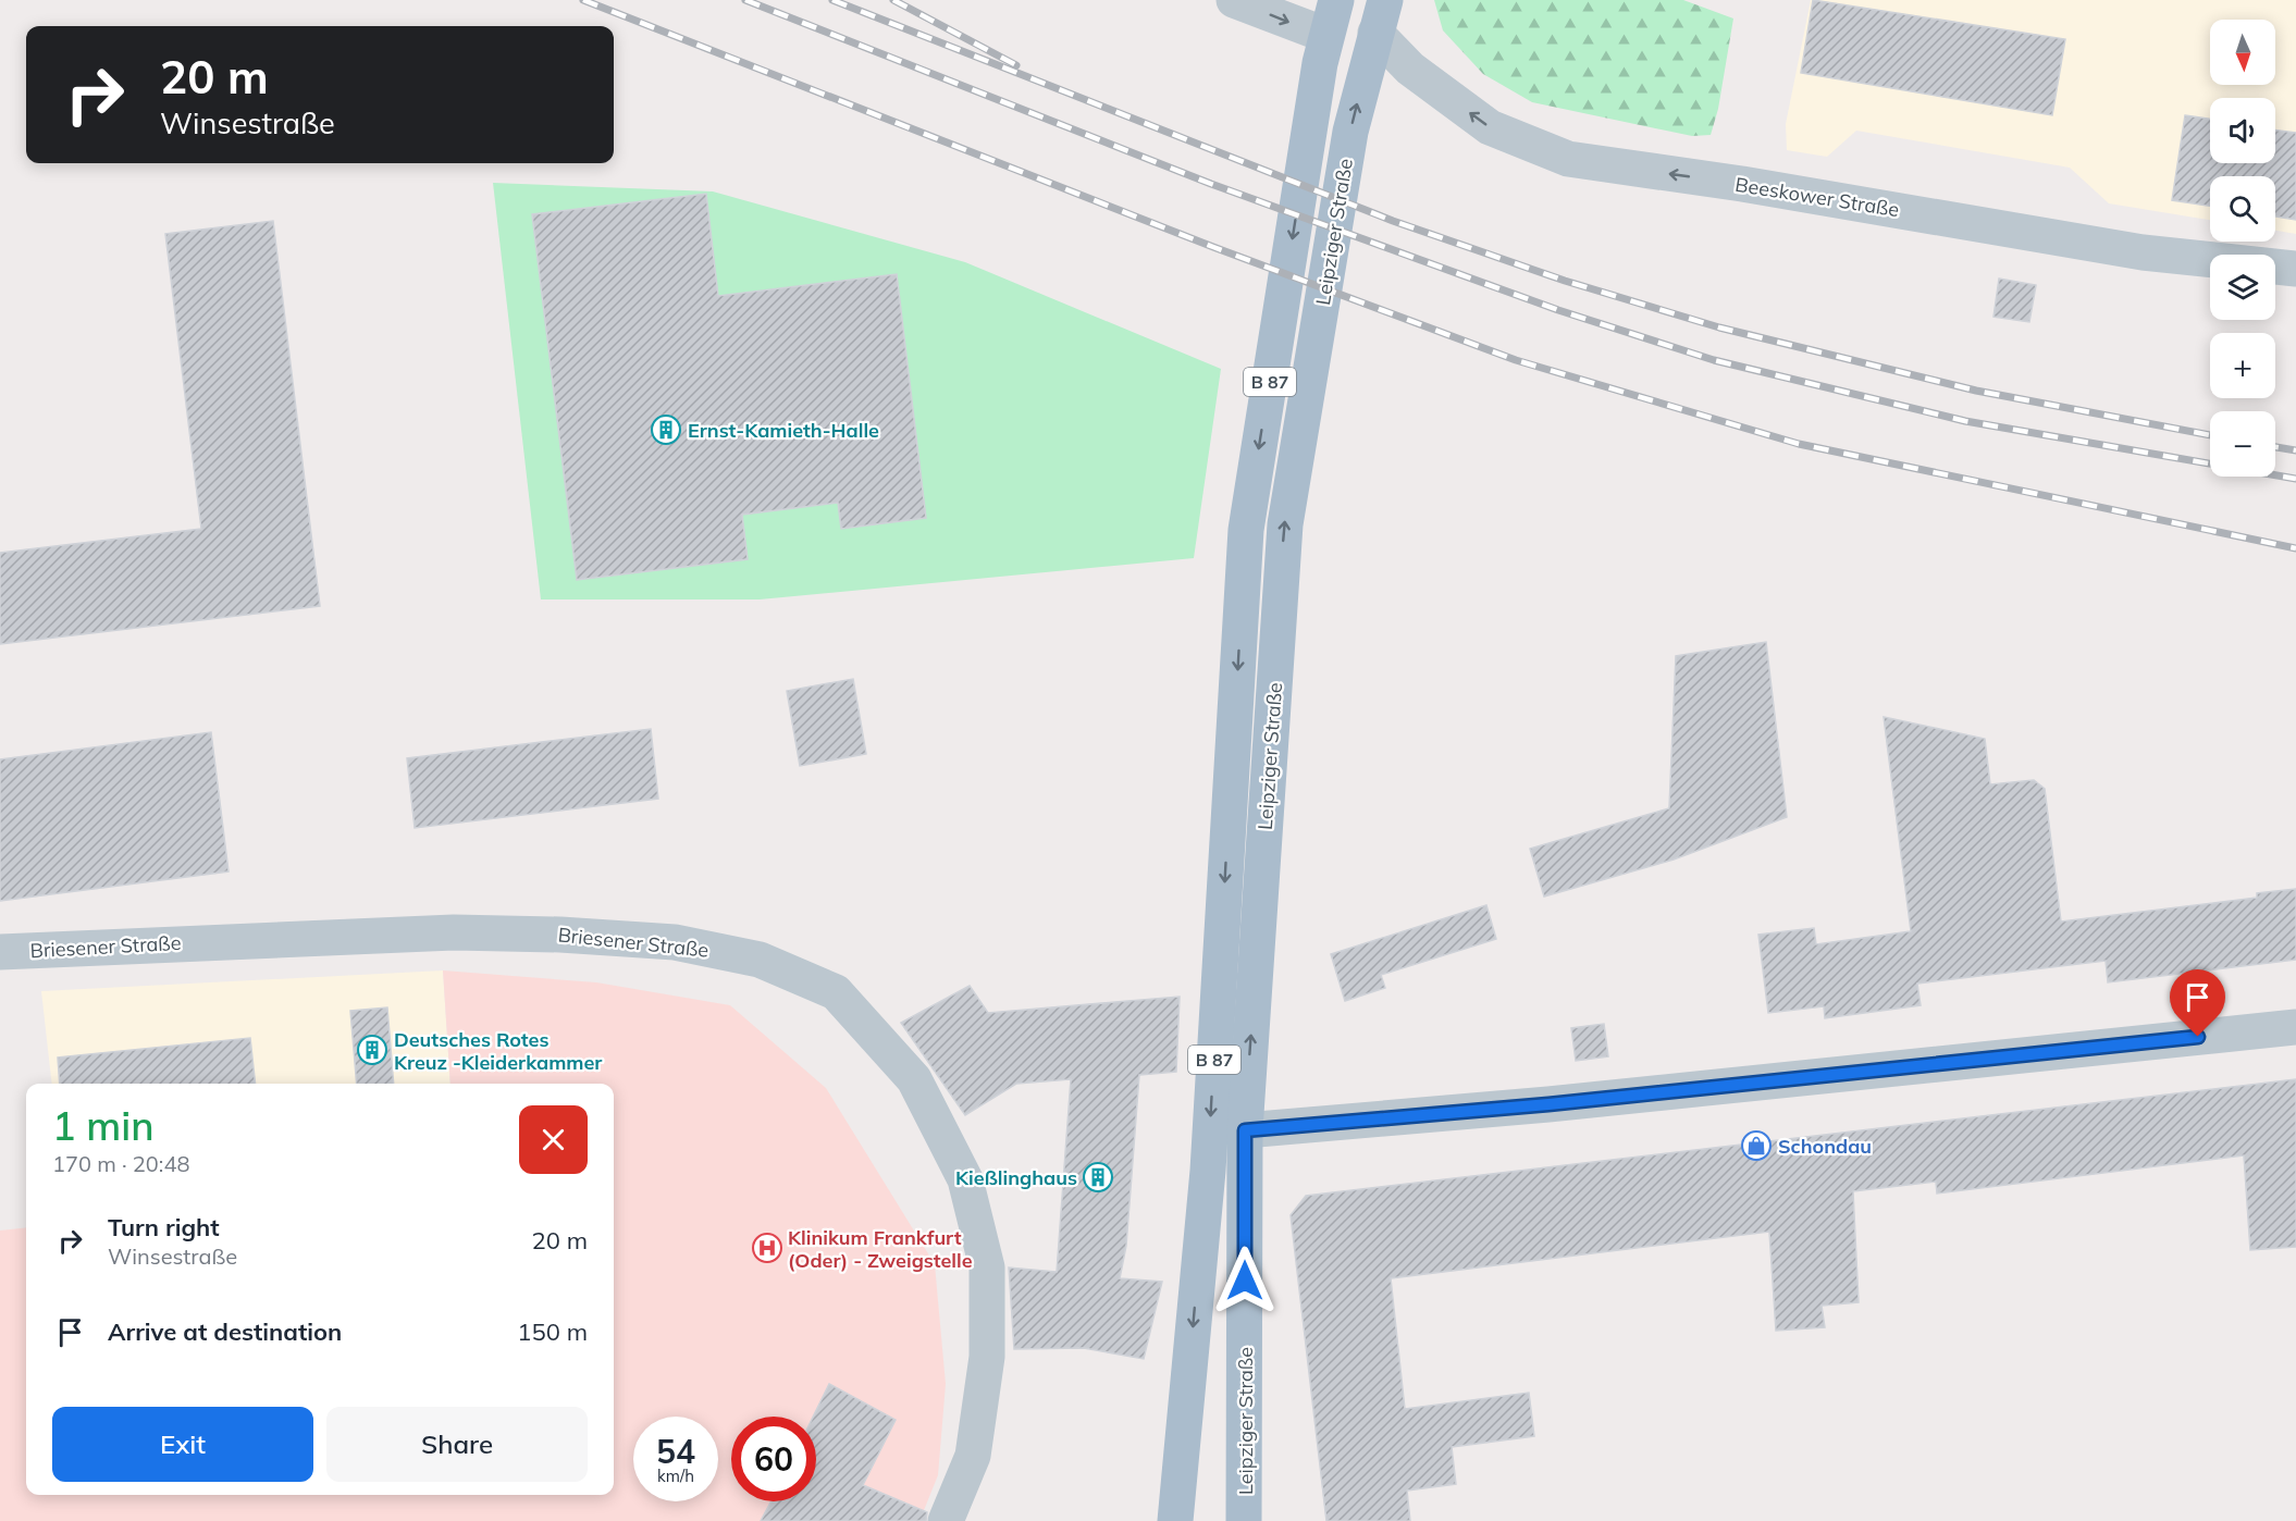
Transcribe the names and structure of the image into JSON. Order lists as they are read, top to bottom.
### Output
{
  "streets": {
    "main road": ["Leipziger Straße", "B 87"],
    "street": ["Beeskower Straße", "Briesener Straße"]
  },
  "crossings": [
    ["Beeskower Straße", "Leipziger Straße"]
  ],
  "one_way": ["Beeskower Straße"],
  "places": {
    "building": ["Ernst-Kamieth-Halle", "Deutsches Rotes Kreuz -Kleiderkammer", "Kießlinghaus"],
    "shop": ["Schondau"],
    "hospital": ["Klinikum Frankfurt (Oder) - Zweigstelle"]
  },
  "north": "bottom",
  "page": {
    "map_buttons": ["+", "−"],
    "turn": ["20 m", "Winsestraße"],
    "heading": ["1 min", "170 m · 20:48"],
    "list": [
      {
        "name": "Turn right",
        "note": "Winsestraße",
        "value": "20 m"
      },
      {
        "name": "Arrive at destination",
        "value": "150 m"
      }
    ],
    "buttons": ["Exit", "Share"],
    "speed": "54 km/h",
    "limit": "60"
  }
}
